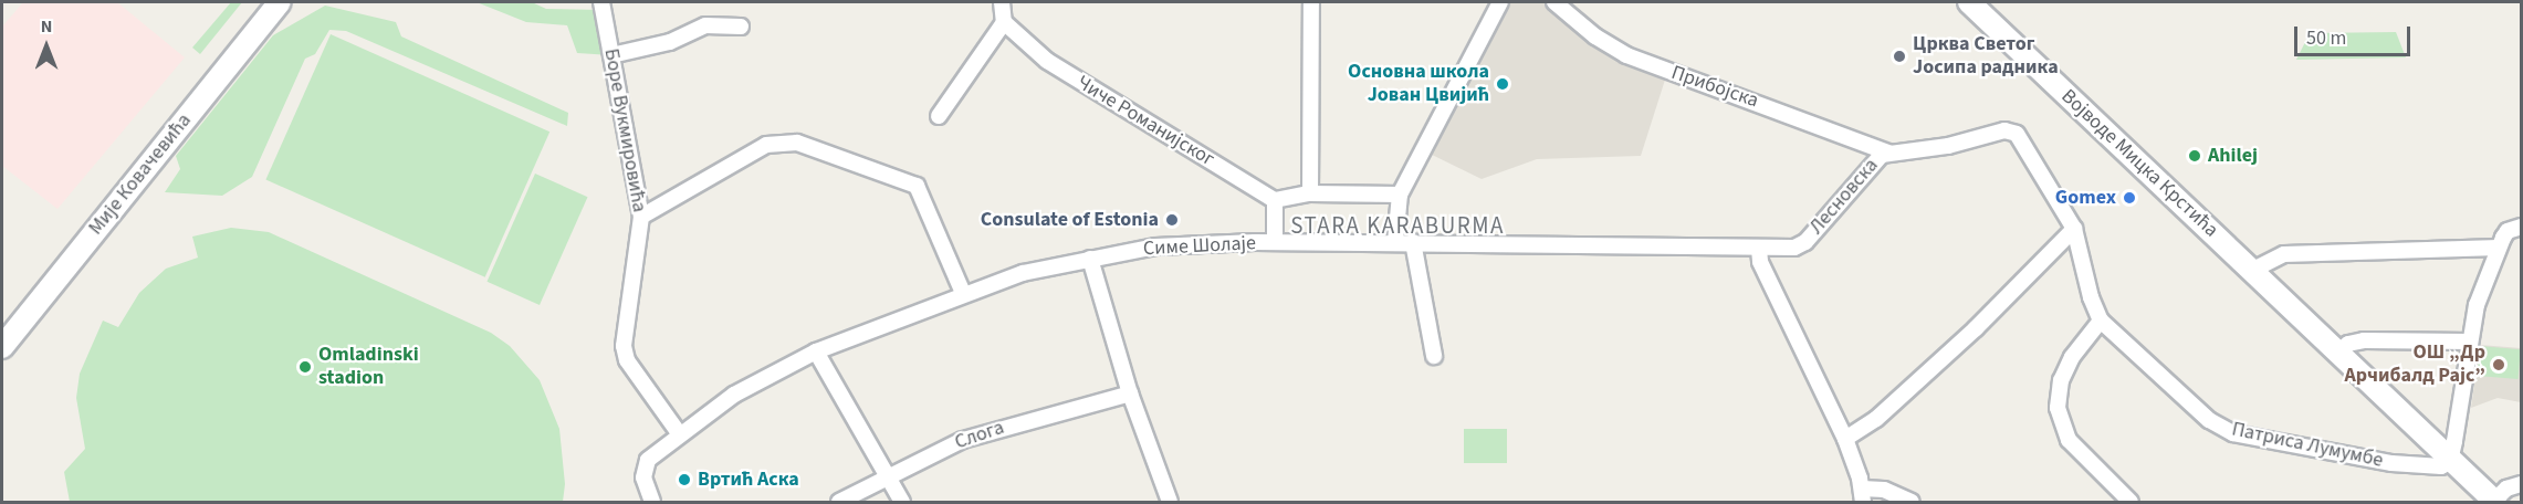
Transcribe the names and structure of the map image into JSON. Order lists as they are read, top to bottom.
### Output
{
  "streets": {
    "street": [
      "Прибојска",
      "Чиче Романијског",
      "Боре Вукмировића",
      "Војводе Мицка Крстића",
      "Мије Ковачевића",
      "Лесновска",
      "Симе Шолаје",
      "Слога",
      "Патриса Лумумбе"
    ]
  },
  "crossings": [
    ["Прибојска", "Лесновска"],
    ["Боре Вукмировића", "Симе Шолаје"],
    ["Војводе Мицка Крстића", "Патриса Лумумбе"],
    ["Лесновска", "Симе Шолаје"],
    ["Лесновска", "Патриса Лумумбе"]
  ],
  "districts": ["STARA KARABURMA"],
  "places": [
    "Црква Светог Јосипа радника",
    "Основна школа Јован Цвијић",
    "Ahilej",
    "Gomex",
    "Consulate of Estonia",
    "ОШ „Др Арчибалд Рајс”",
    "Omladinski stadion",
    "Вртић Аска"
  ],
  "scale_bar": "50 m",
  "north": "top"
}
